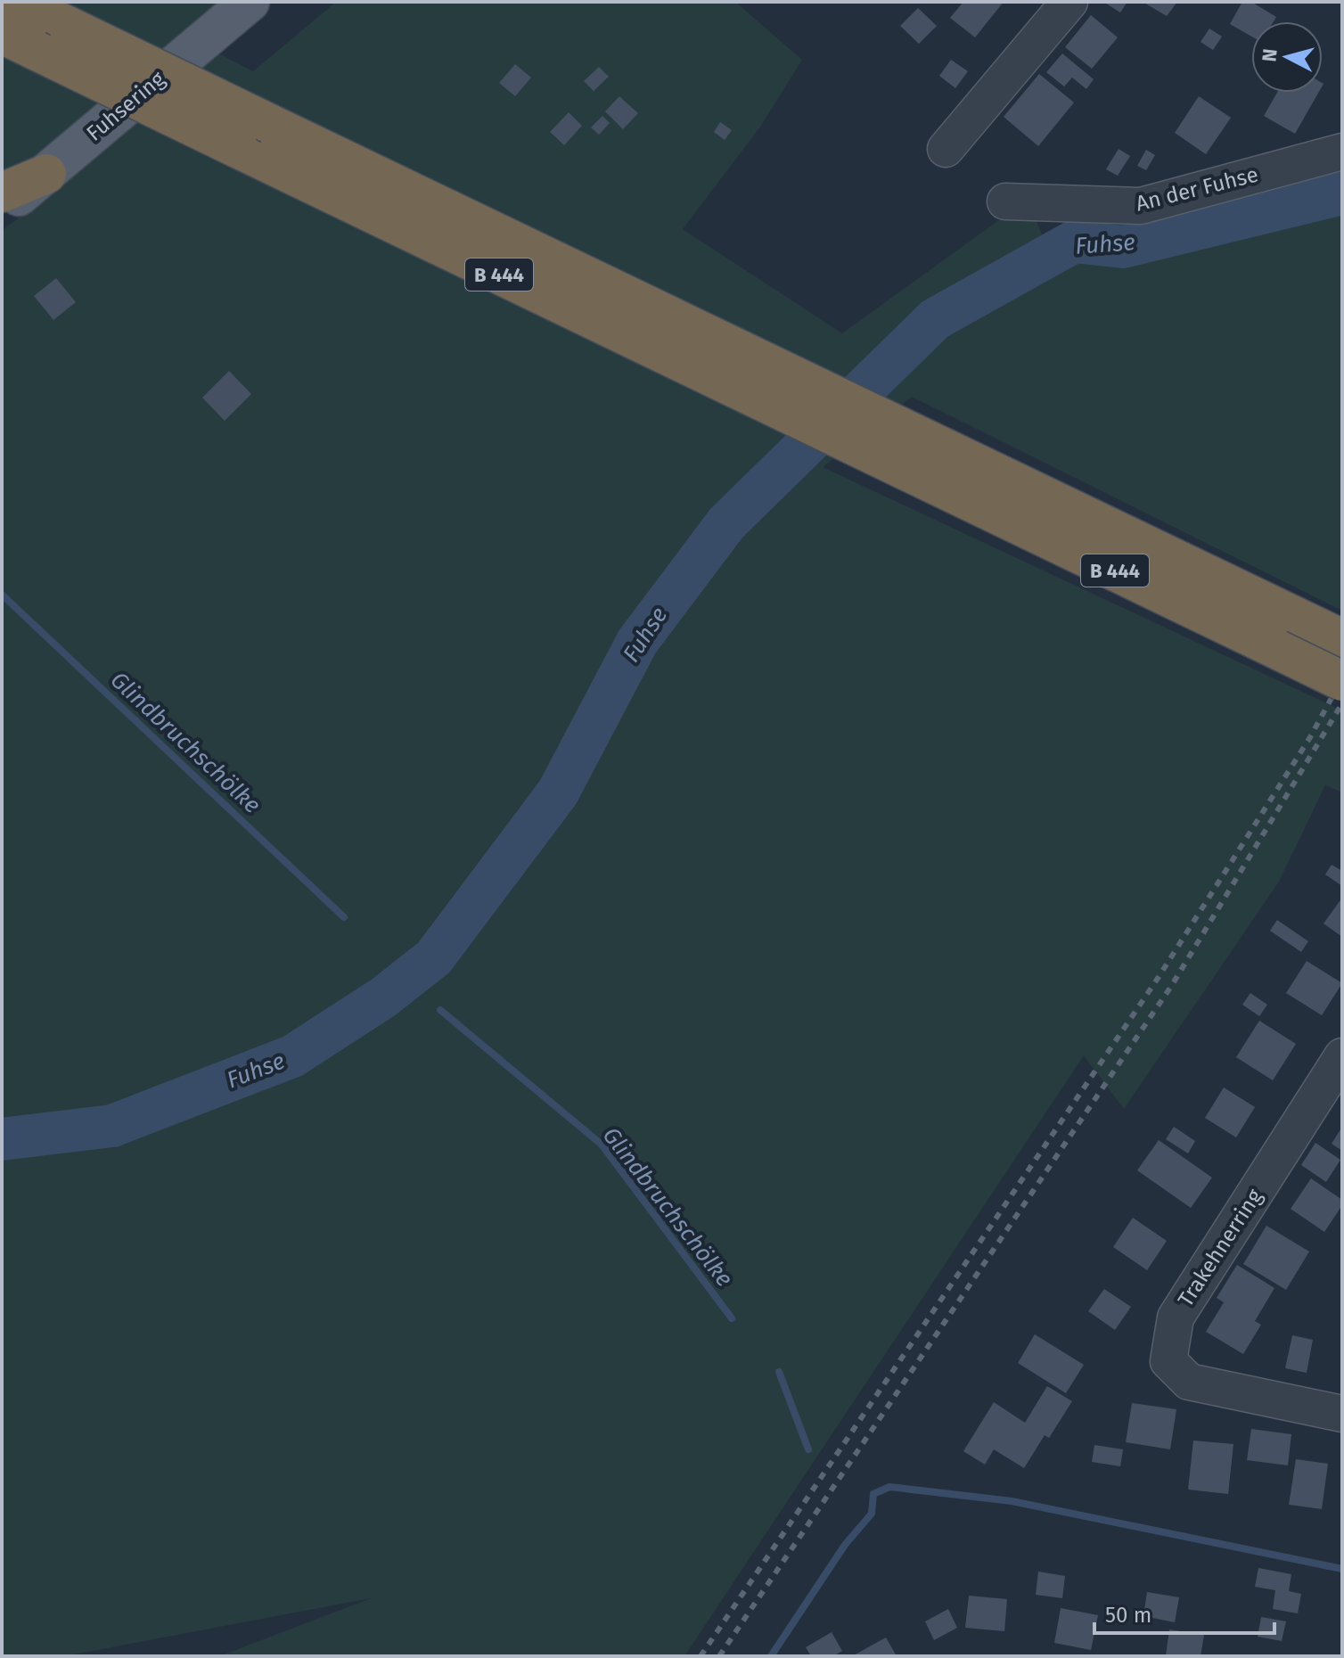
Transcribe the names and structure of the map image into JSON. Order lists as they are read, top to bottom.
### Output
{
  "streets": {
    "highway": ["B 444"],
    "main road": ["Fuhsering"],
    "street": ["An der Fuhse", "Trakehnerring"]
  },
  "water": ["Fuhse", "Glindbruchschölke"],
  "scale_bar": "50 m",
  "north": "left"
}
